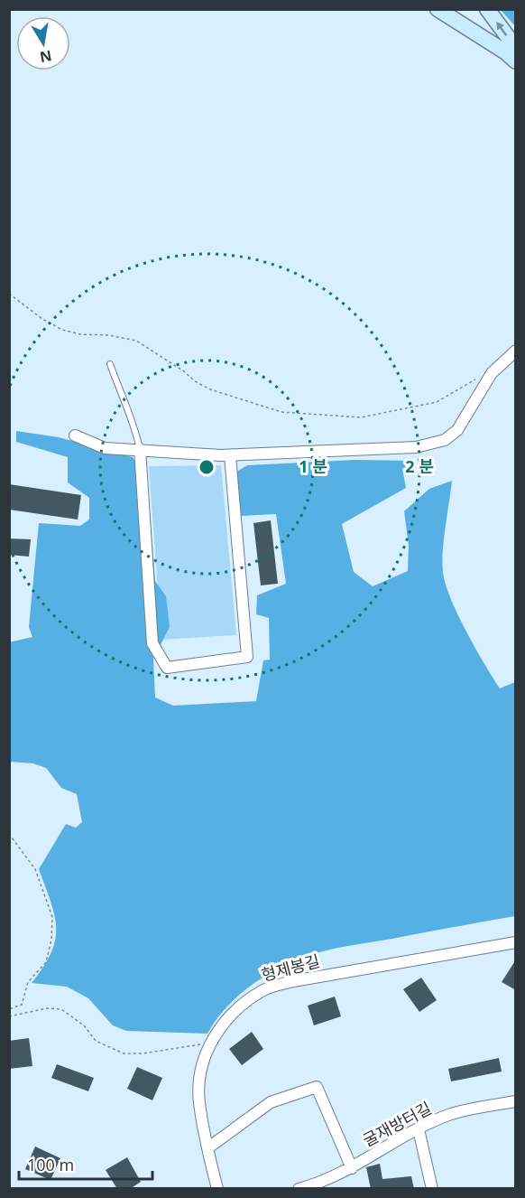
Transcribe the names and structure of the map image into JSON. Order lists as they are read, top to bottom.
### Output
{
  "streets": {
    "street": ["형제봉길", "굴재방터길"]
  },
  "scale_bar": "100 m",
  "north": "bottom",
  "rings": ["1 분", "2 분"]
}
